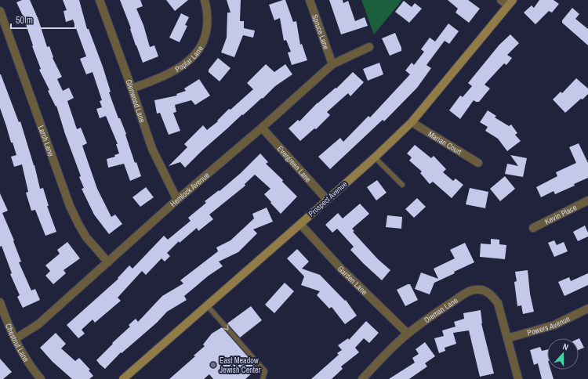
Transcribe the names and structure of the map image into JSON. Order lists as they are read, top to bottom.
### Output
{
  "streets": {
    "street": [
      "Spruce Lane",
      "Poplar Lane",
      "Glenwood Lane",
      "Larch Lane",
      "Marian Court",
      "Evergreen Lane",
      "Hemlock Avenue",
      "Prospect Avenue",
      "Kevin Place",
      "Garden Lane",
      "Dieman Lane",
      "Powers Avenue",
      "Chestnut Lane"
    ]
  },
  "crossings": [
    ["Spruce Lane", "Hemlock Avenue"],
    ["Poplar Lane", "Glenwood Lane"],
    ["Glenwood Lane", "Hemlock Avenue"],
    ["Larch Lane", "Hemlock Avenue"],
    ["Marian Court", "Prospect Avenue"],
    ["Evergreen Lane", "Hemlock Avenue"],
    ["Evergreen Lane", "Prospect Avenue"],
    ["Hemlock Avenue", "Chestnut Lane"],
    ["Prospect Avenue", "Garden Lane"],
    ["Garden Lane", "Dieman Lane"],
    ["Dieman Lane", "Powers Avenue"]
  ],
  "places": ["East Meadow Jewish Center"],
  "scale_bar": "50 m",
  "north": "top"
}
